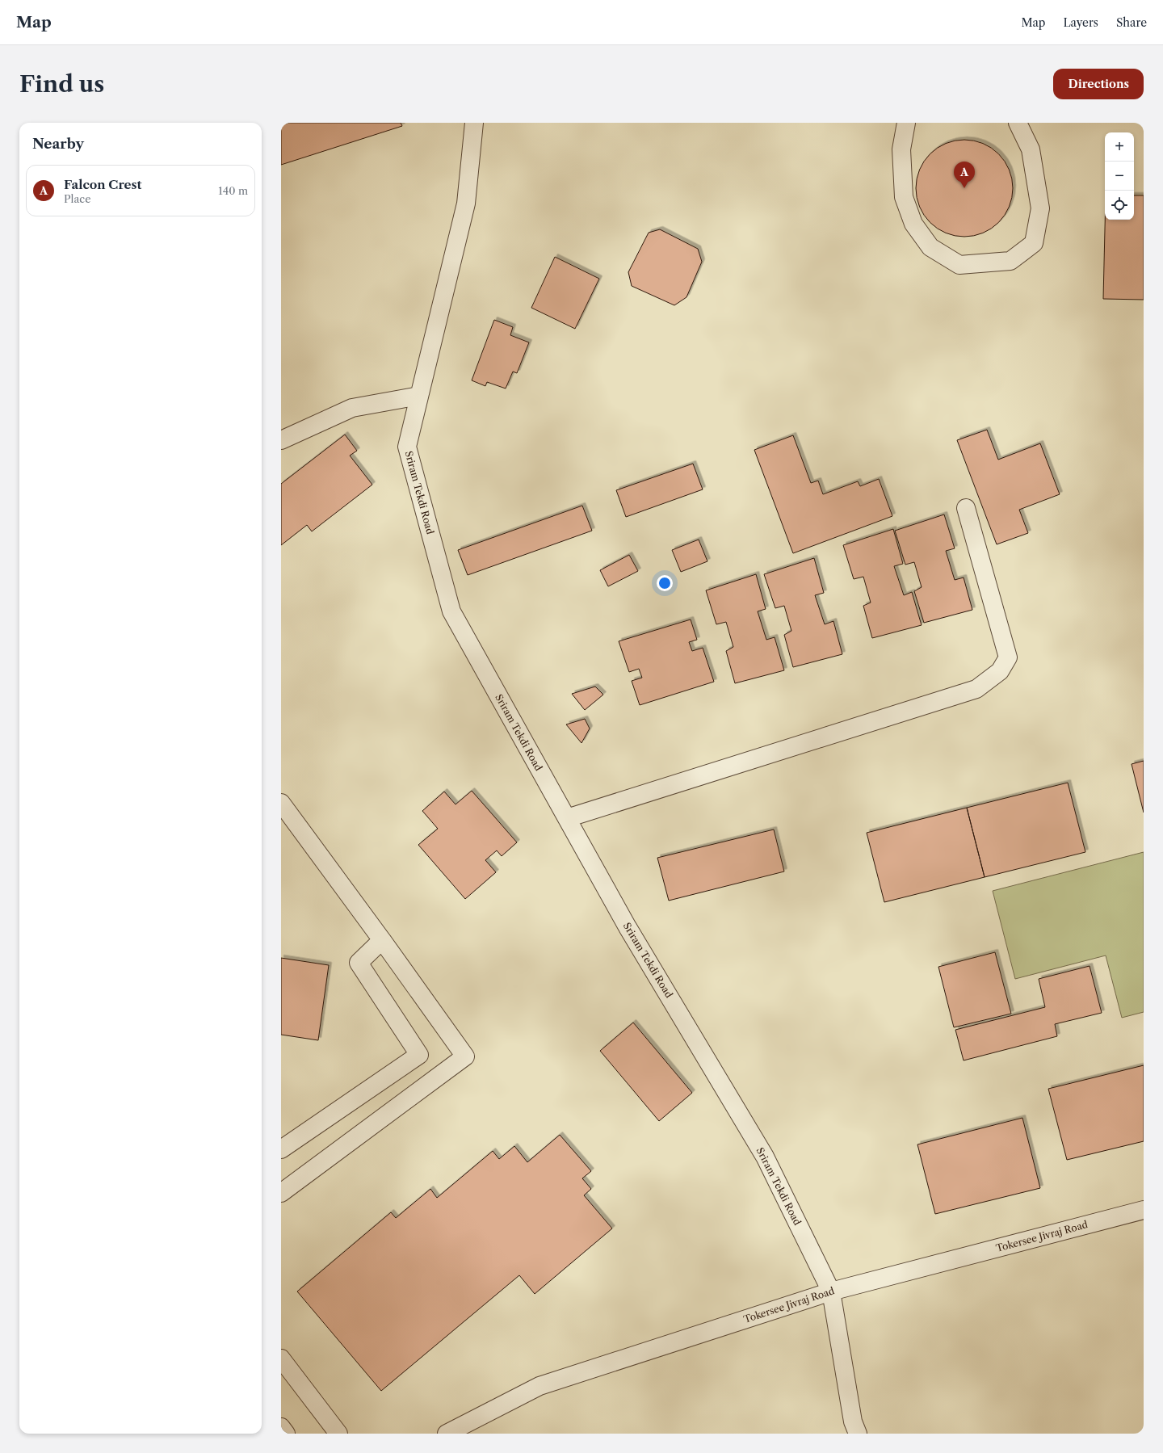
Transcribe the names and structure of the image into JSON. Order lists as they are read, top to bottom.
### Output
{
  "streets": {
    "street": ["Sriram Tekdi Road", "Tokersee Jivraj Road"]
  },
  "crossings": [
    ["Sriram Tekdi Road", "Tokersee Jivraj Road"]
  ],
  "page": {
    "header": "Map",
    "nav": ["Map", "Layers", "Share"],
    "buttons": "Directions",
    "title": "Find us",
    "heading": "Nearby",
    "map_buttons": ["+", "−"],
    "pins": "A",
    "list": [
      {
        "mark": "A",
        "name": "Falcon Crest",
        "note": "Place",
        "value": "140 m"
      }
    ]
  }
}
